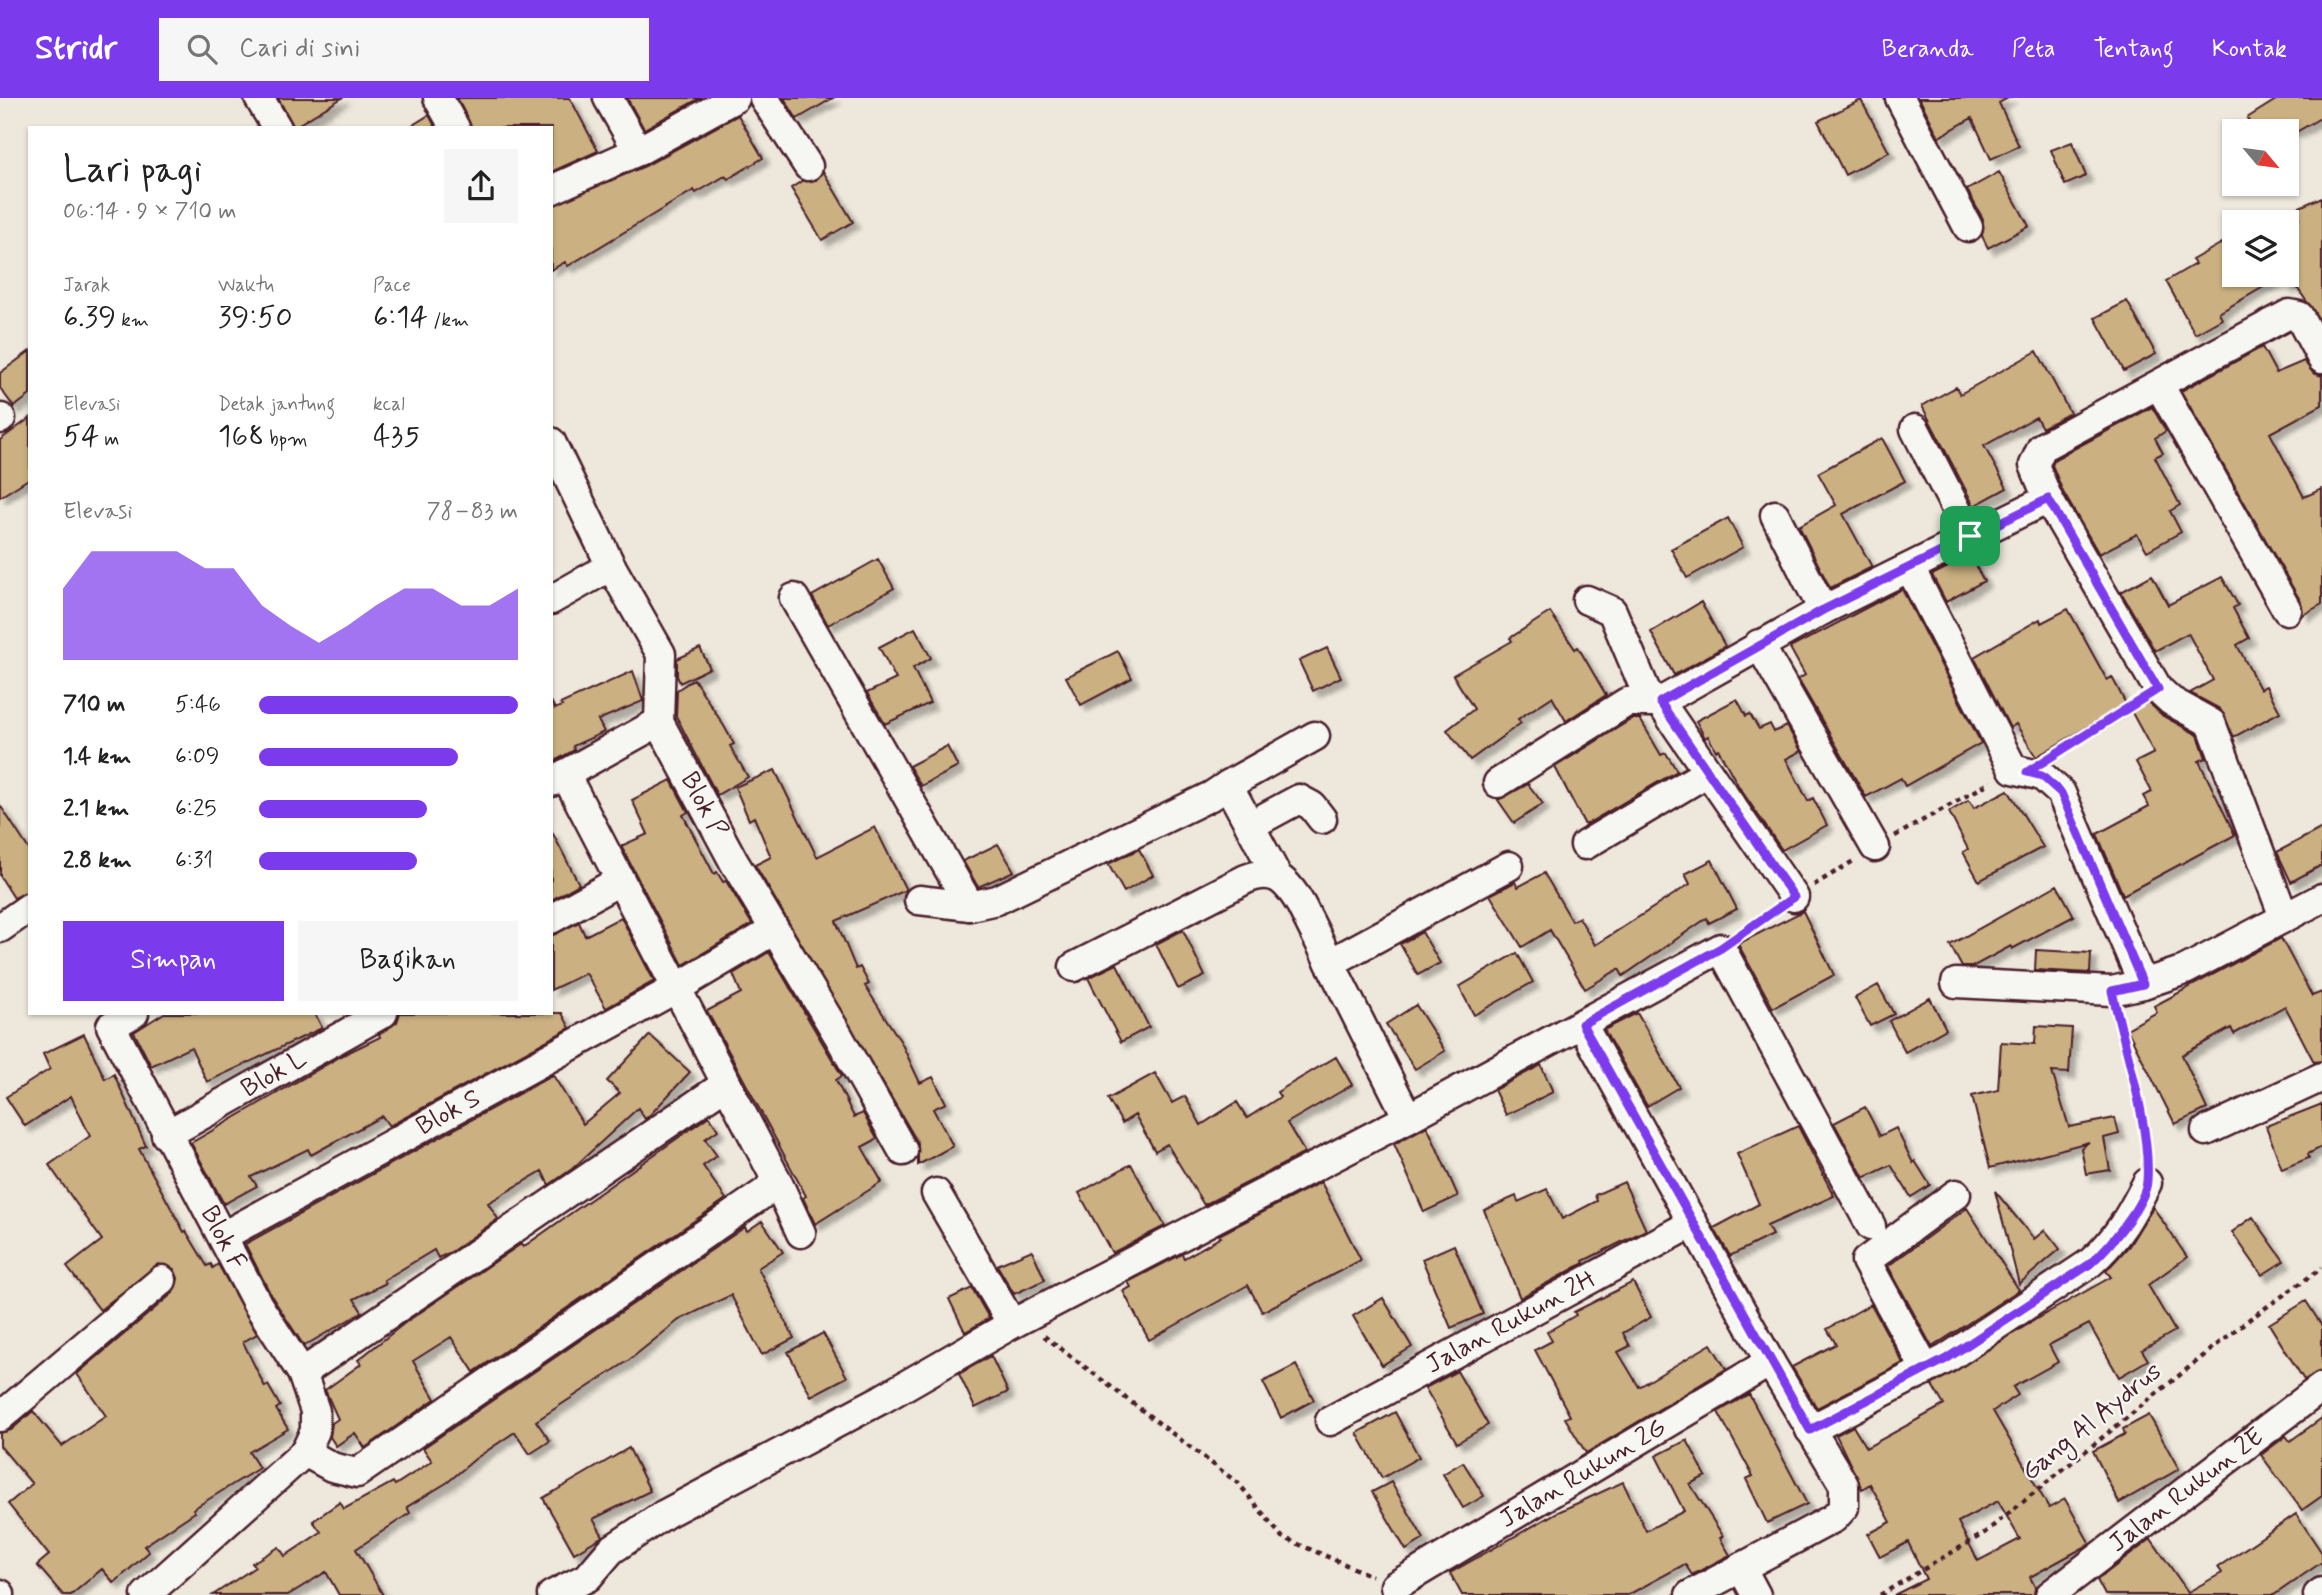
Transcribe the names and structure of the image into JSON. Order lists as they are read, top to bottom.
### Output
{
  "streets": {
    "street": [
      "Blok P",
      "Blok L",
      "Blok S",
      "Blok F",
      "Jalan Rukun 2H",
      "Jalan Rukun 2G",
      "Jalan Rukun 2E"
    ],
    "path": ["Gang Al Aydrus"]
  },
  "crossings": [
    ["Blok P", "Blok S"],
    ["Blok L", "Blok F"],
    ["Blok S", "Blok F"]
  ],
  "north": "bottom right",
  "page": {
    "header": "Stridr",
    "search": "Cari di sini",
    "nav": [
      "Beranda",
      "Peta",
      "Tentang",
      "Kontak"
    ],
    "heading": ["Lari pagi", "06:14 · 9 × 710 m"],
    "stats": [
      ["Jarak", "6.39 km"],
      ["Waktu", "39:50"],
      ["Pace", "6:14 /km"],
      ["Elevasi", "54 m"],
      ["Detak jantung", "168 bpm"],
      ["kcal", "435"]
    ],
    "chart": ["Elevasi", "78–83 m"],
    "list": [
      {
        "name": "710 m",
        "note": "5:46"
      },
      {
        "name": "1.4 km",
        "note": "6:09"
      },
      {
        "name": "2.1 km",
        "note": "6:25"
      },
      {
        "name": "2.8 km",
        "note": "6:31"
      }
    ],
    "buttons": ["Simpan", "Bagikan"]
  }
}
